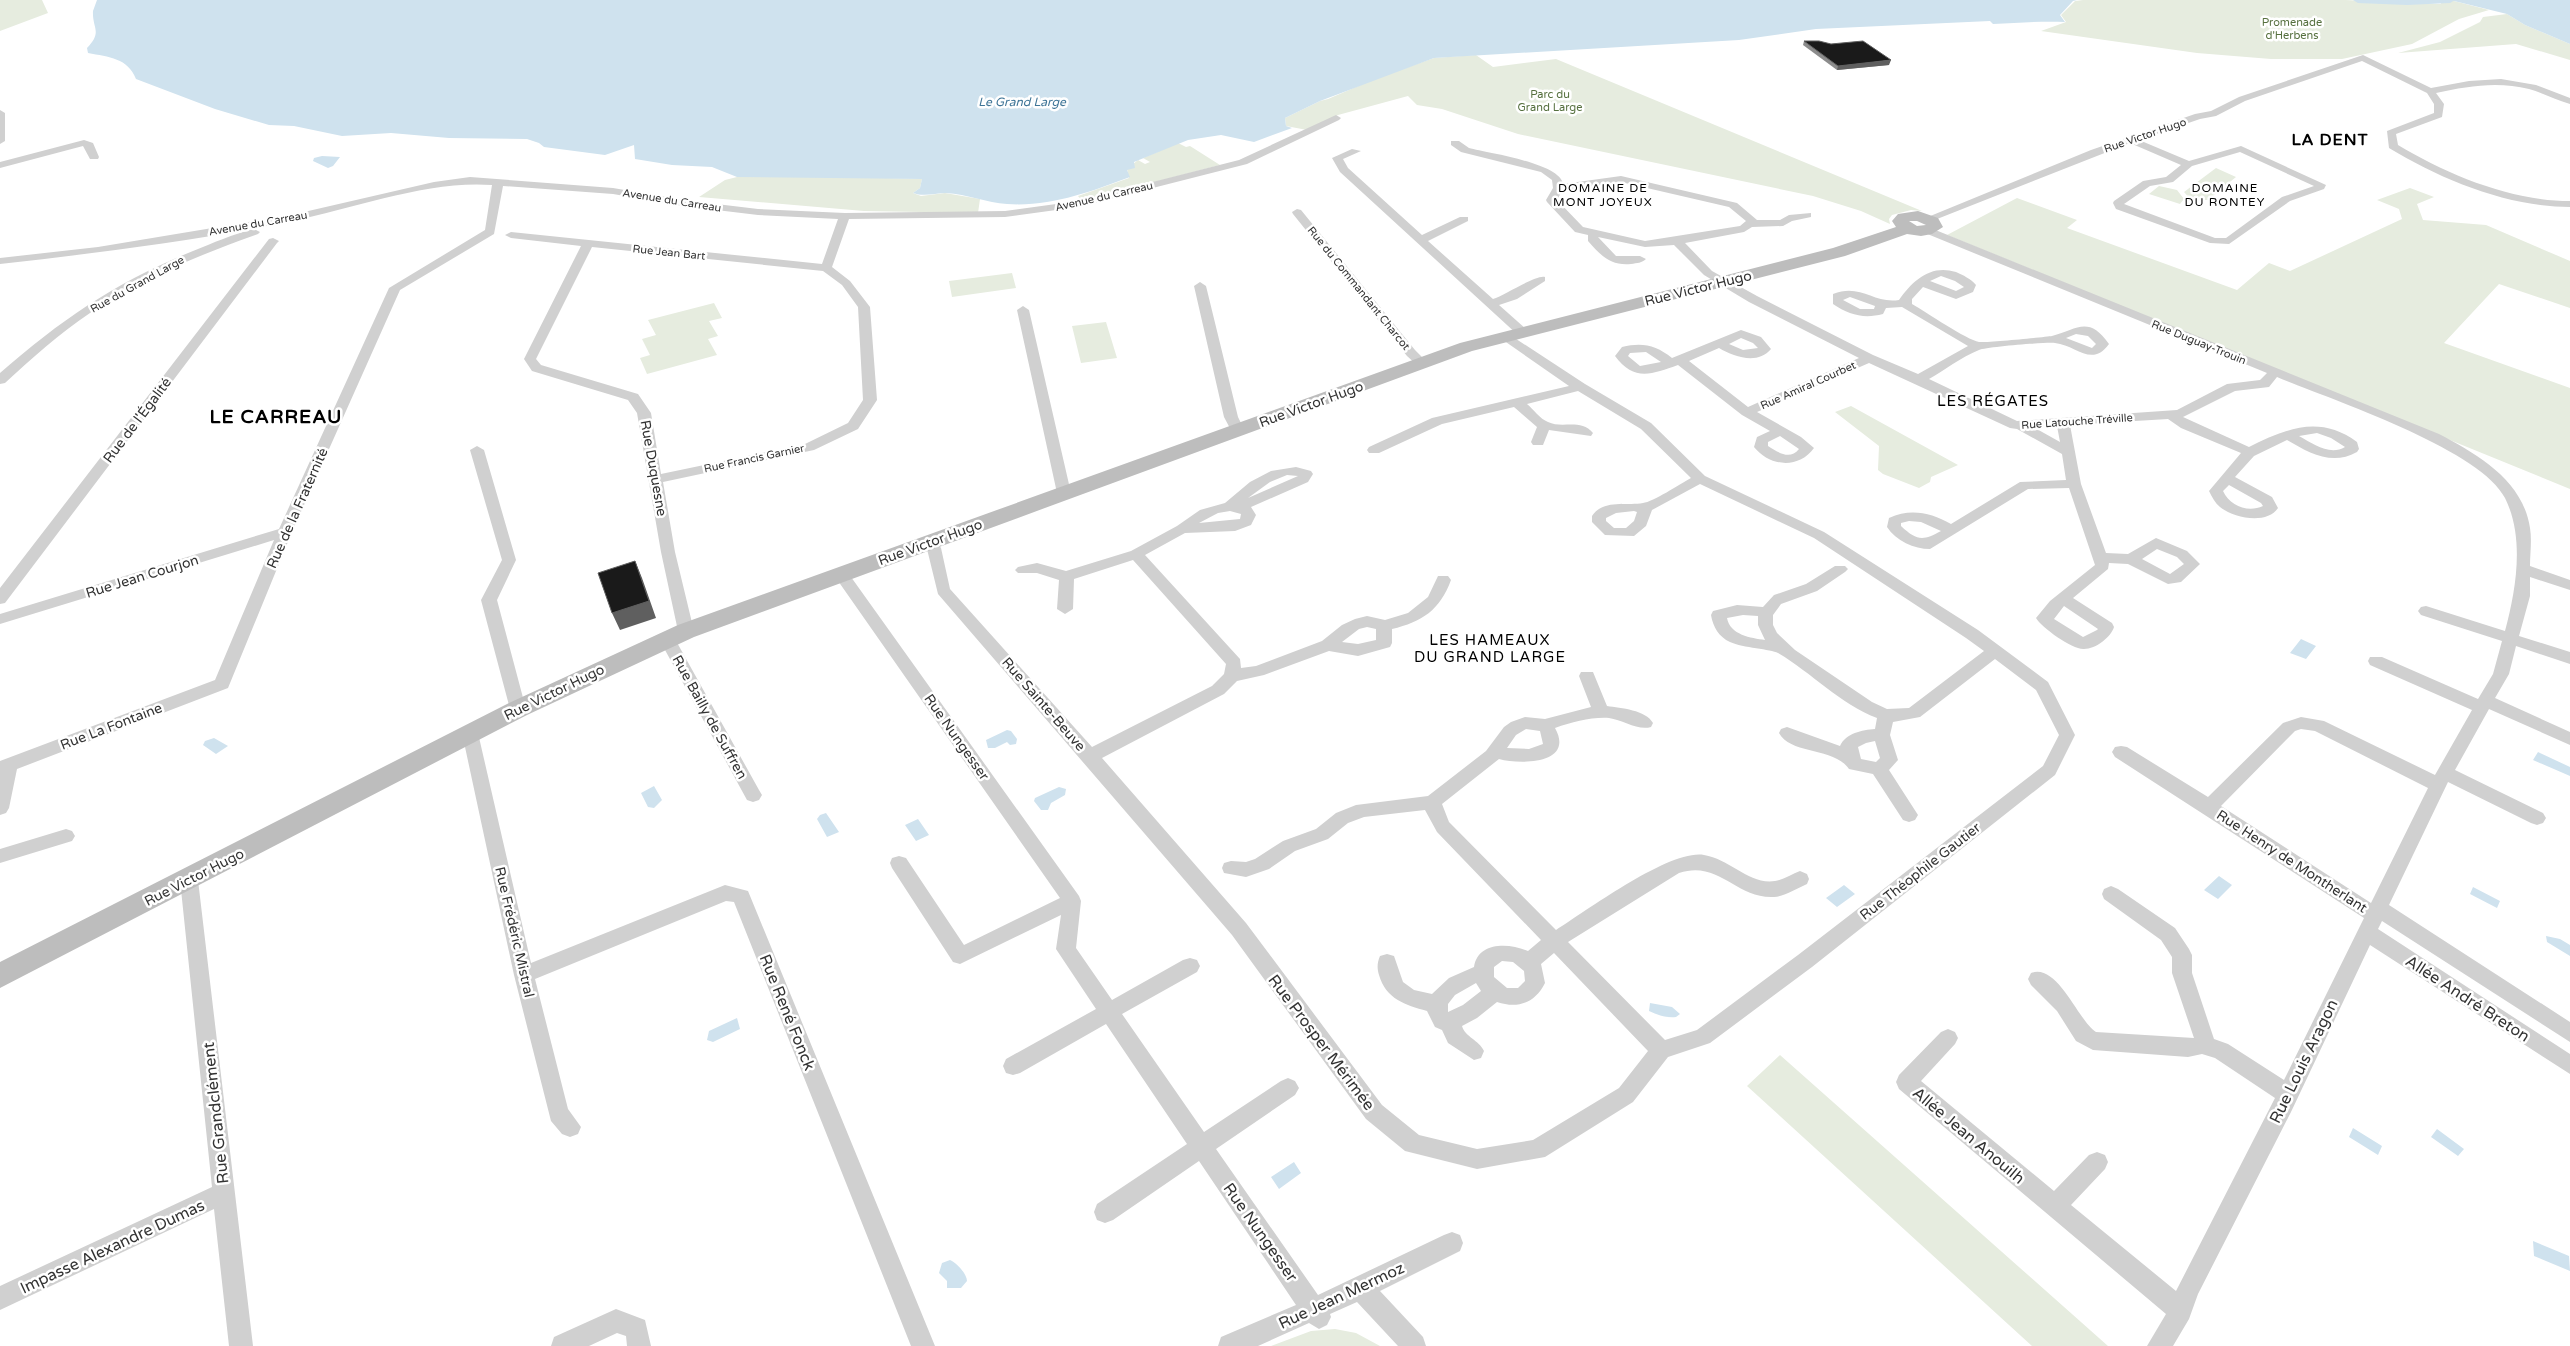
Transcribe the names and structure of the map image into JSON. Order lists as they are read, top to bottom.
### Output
{
  "streets": {
    "street": [
      "Rue Victor Hugo",
      "Avenue du Carreau",
      "Rue Jean Bart",
      "Rue du Grand Large",
      "Rue du Commandant Charcot",
      "Rue Duguay-Trouin",
      "Rue Amiral Courbet",
      "Rue de l'Égalité",
      "Rue Latouche Tréville",
      "Rue Francis Garnier",
      "Rue Duquesne",
      "Rue de la Fraternité",
      "Rue Jean Courjon",
      "Rue Sainte-Beuve",
      "Rue Bailly de Suffren",
      "Rue La Fontaine",
      "Rue Nungesser",
      "Rue Henry de Montherlant",
      "Rue Théophile Gautier",
      "Rue Frédéric Mistral",
      "Allée André Breton",
      "Rue René Fonck",
      "Rue Prosper Mérimée",
      "Rue Louis Aragon",
      "Rue Grandclément",
      "Allée Jean Anouilh",
      "Impasse Alexandre Dumas",
      "Rue Jean Mermoz"
    ]
  },
  "crossings": [
    ["Rue Victor Hugo", "Rue du Commandant Charcot"],
    ["Rue Victor Hugo", "Rue Duguay-Trouin"],
    ["Rue Victor Hugo", "Rue Latouche Tréville"],
    ["Rue Victor Hugo", "Rue Duquesne"],
    ["Rue Victor Hugo", "Rue Sainte-Beuve"],
    ["Rue Victor Hugo", "Rue Bailly de Suffren"],
    ["Rue Victor Hugo", "Rue Nungesser"],
    ["Rue Victor Hugo", "Rue Frédéric Mistral"],
    ["Rue Victor Hugo", "Rue Grandclément"],
    ["Avenue du Carreau", "Rue du Grand Large"],
    ["Avenue du Carreau", "Rue de la Fraternité"],
    ["Rue Jean Bart", "Rue Francis Garnier"],
    ["Rue Jean Bart", "Rue Duquesne"],
    ["Rue Duguay-Trouin", "Rue Latouche Tréville"],
    ["Rue Duguay-Trouin", "Rue Louis Aragon"],
    ["Rue Amiral Courbet", "Rue Latouche Tréville"],
    ["Rue Francis Garnier", "Rue Duquesne"],
    ["Rue Duquesne", "Rue Bailly de Suffren"],
    ["Rue de la Fraternité", "Rue Jean Courjon"],
    ["Rue de la Fraternité", "Rue La Fontaine"],
    ["Rue Sainte-Beuve", "Rue Prosper Mérimée"],
    ["Rue Nungesser", "Rue Jean Mermoz"],
    ["Rue Henry de Montherlant", "Allée André Breton"],
    ["Rue Henry de Montherlant", "Rue Louis Aragon"],
    ["Rue Théophile Gautier", "Rue Prosper Mérimée"],
    ["Rue Frédéric Mistral", "Rue René Fonck"],
    ["Allée André Breton", "Rue Louis Aragon"],
    ["Rue Louis Aragon", "Allée Jean Anouilh"],
    ["Rue Grandclément", "Impasse Alexandre Dumas"]
  ],
  "districts": [
    "LA DENT",
    "DOMAINE DE MONT JOYEUX",
    "DOMAINE DU RONTEY",
    "LES RÉGATES",
    "LE CARREAU",
    "LES HAMEAUX DU GRAND LARGE"
  ],
  "water": ["Le Grand Large"],
  "parks": ["Promenade d'Herbens", "Parc du Grand Large"]
}
